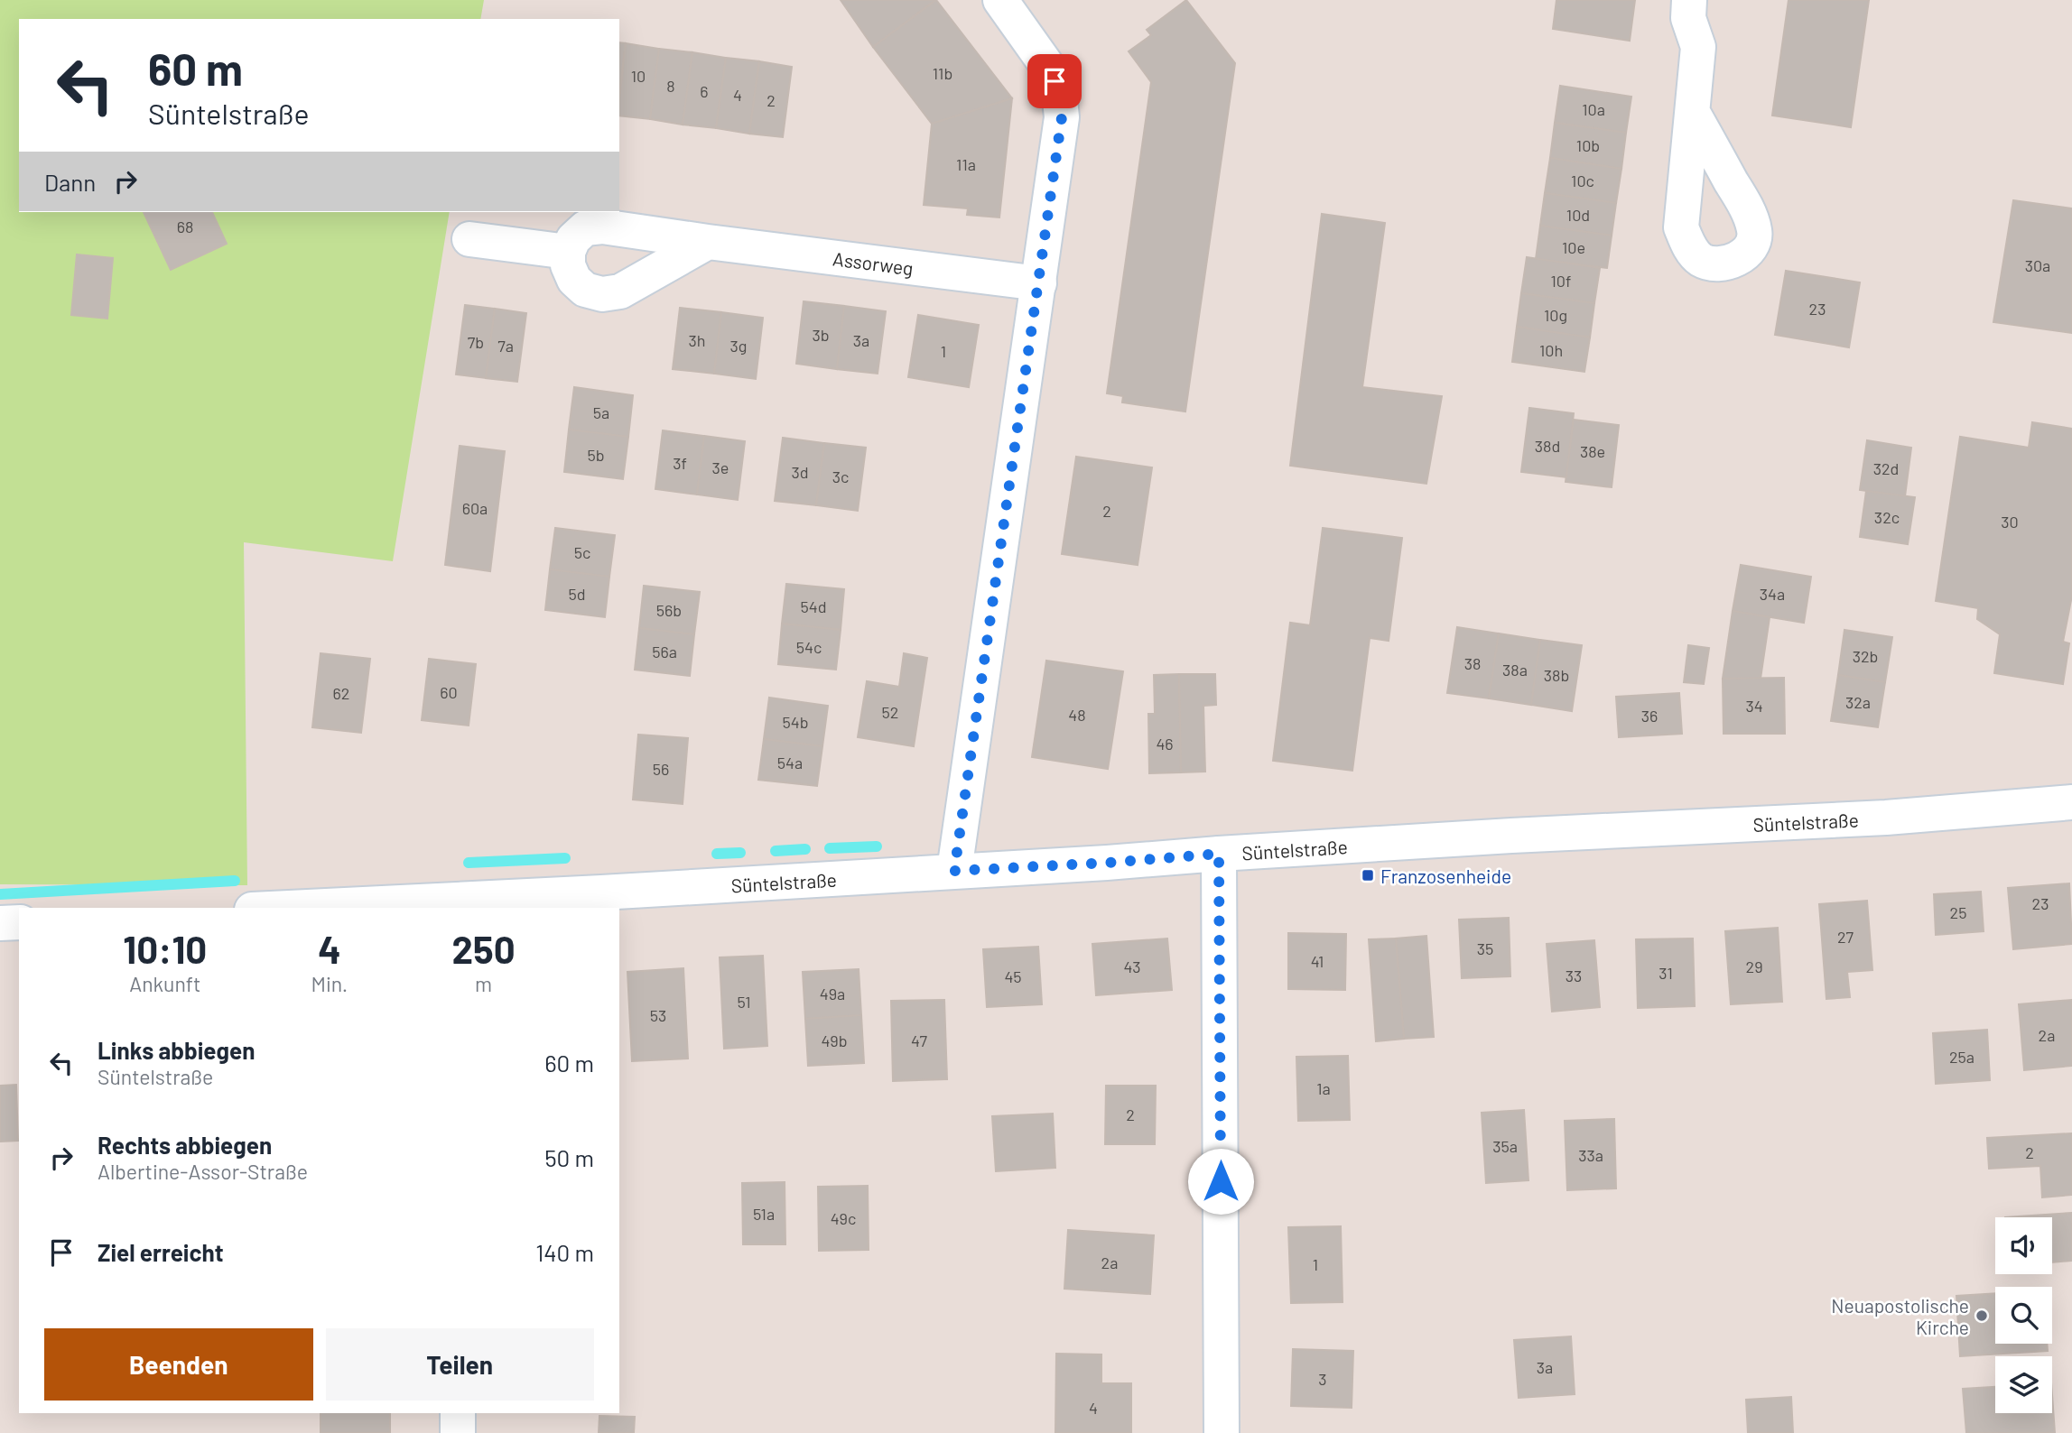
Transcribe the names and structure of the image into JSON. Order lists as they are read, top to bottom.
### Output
{
  "streets": {
    "street": ["Assorweg", "Süntelstraße"]
  },
  "places": {
    "transit": ["Franzosenheide"],
    "other": ["Neuapostolische Kirche"]
  },
  "house_numbers": [
    "11b",
    "10",
    "8",
    "6",
    "4",
    "2",
    "10a",
    "10b",
    "11a",
    "10c",
    "10d",
    "68",
    "10e",
    "30a",
    "10f",
    "23",
    "10g",
    "3b",
    "3h",
    "3a",
    "7b",
    "7a",
    "3g",
    "10h",
    "1",
    "5a",
    "38d",
    "38e",
    "5b",
    "3f",
    "3e",
    "32d",
    "3d",
    "3c",
    "60a",
    "2",
    "32c",
    "30",
    "5c",
    "5d",
    "34a",
    "54d",
    "56b",
    "54c",
    "56a",
    "32b",
    "38",
    "38a",
    "38b",
    "60",
    "62",
    "32a",
    "34",
    "52",
    "48",
    "36",
    "54b",
    "46",
    "54a",
    "56",
    "23",
    "25",
    "27",
    "35",
    "41",
    "43",
    "29",
    "31",
    "33",
    "45",
    "49a",
    "51",
    "53",
    "2a",
    "49b",
    "47",
    "25a",
    "1a",
    "2",
    "35a",
    "2",
    "33a",
    "51a",
    "49c",
    "2a",
    "1",
    "3a",
    "3",
    "4"
  ],
  "page": {
    "turn": ["60 m", "Süntelstraße"],
    "then": "Dann",
    "eta": [
      "10:10",
      "Ankunft",
      "4",
      "Min.",
      "250",
      "m"
    ],
    "list": [
      {
        "name": "Links abbiegen",
        "note": "Süntelstraße",
        "value": "60 m"
      },
      {
        "name": "Rechts abbiegen",
        "note": "Albertine-Assor-Straße",
        "value": "50 m"
      },
      {
        "name": "Ziel erreicht",
        "value": "140 m"
      }
    ],
    "buttons": ["Beenden", "Teilen"]
  }
}
